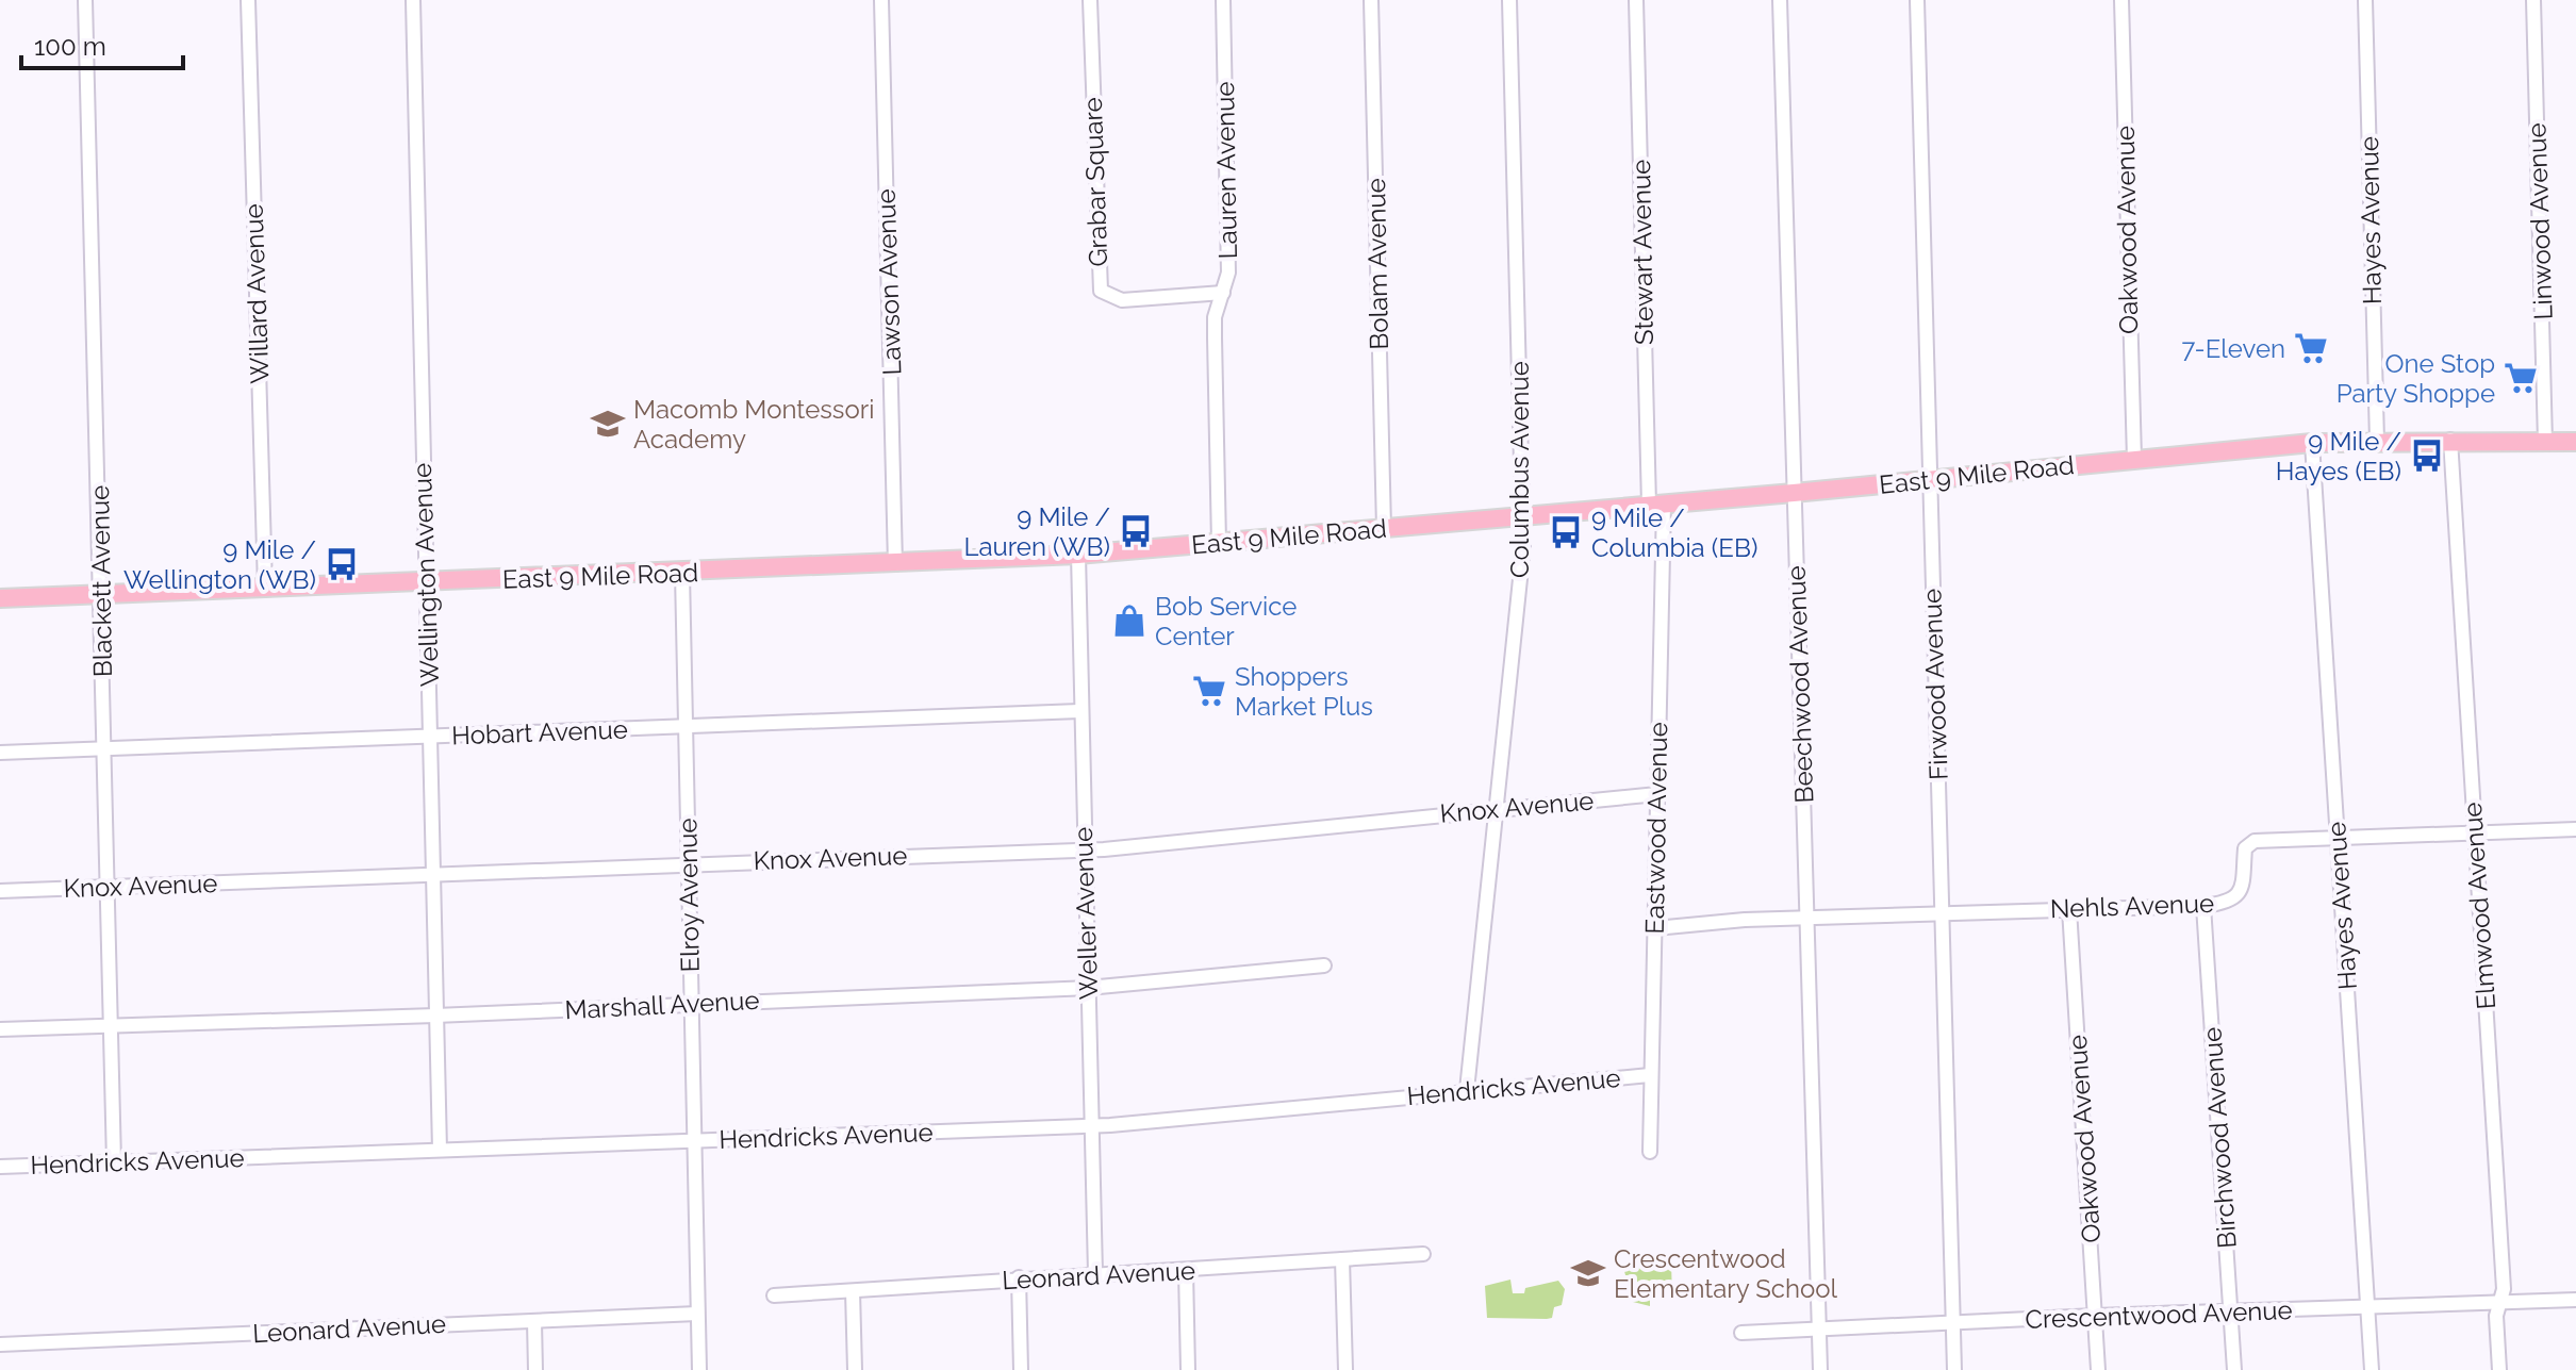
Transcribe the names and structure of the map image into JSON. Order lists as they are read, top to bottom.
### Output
{
  "streets": {
    "main road": ["East 9 Mile Road"],
    "street": [
      "Lauren Avenue",
      "Grabar Square",
      "Hayes Avenue",
      "Linwood Avenue",
      "Oakwood Avenue",
      "Stewart Avenue",
      "Bolam Avenue",
      "Lawson Avenue",
      "Willard Avenue",
      "Columbus Avenue",
      "Wellington Avenue",
      "Blackett Avenue",
      "Beechwood Avenue",
      "Firwood Avenue",
      "Hobart Avenue",
      "Knox Avenue",
      "Eastwood Avenue",
      "Elroy Avenue",
      "Nehls Avenue",
      "Elmwood Avenue",
      "Weller Avenue",
      "Marshall Avenue",
      "Hendricks Avenue",
      "Birchwood Avenue",
      "Leonard Avenue",
      "Crescentwood Avenue"
    ]
  },
  "crossings": [
    ["Lauren Avenue", "Grabar Square"],
    ["Lauren Avenue", "East 9 Mile Road"],
    ["Hayes Avenue", "East 9 Mile Road"],
    ["Hayes Avenue", "Nehls Avenue"],
    ["Hayes Avenue", "Crescentwood Avenue"],
    ["Linwood Avenue", "East 9 Mile Road"],
    ["Oakwood Avenue", "East 9 Mile Road"],
    ["Oakwood Avenue", "Nehls Avenue"],
    ["Oakwood Avenue", "Crescentwood Avenue"],
    ["Stewart Avenue", "East 9 Mile Road"],
    ["Stewart Avenue", "Eastwood Avenue"],
    ["Bolam Avenue", "East 9 Mile Road"],
    ["Lawson Avenue", "East 9 Mile Road"],
    ["Willard Avenue", "East 9 Mile Road"],
    ["Columbus Avenue", "East 9 Mile Road"],
    ["Columbus Avenue", "Knox Avenue"],
    ["Columbus Avenue", "Hendricks Avenue"],
    ["East 9 Mile Road", "Wellington Avenue"],
    ["East 9 Mile Road", "Blackett Avenue"],
    ["East 9 Mile Road", "Beechwood Avenue"],
    ["East 9 Mile Road", "Firwood Avenue"],
    ["East 9 Mile Road", "Eastwood Avenue"],
    ["East 9 Mile Road", "Elroy Avenue"],
    ["East 9 Mile Road", "Elmwood Avenue"],
    ["East 9 Mile Road", "Weller Avenue"],
    ["Wellington Avenue", "Hobart Avenue"],
    ["Wellington Avenue", "Knox Avenue"],
    ["Wellington Avenue", "Marshall Avenue"],
    ["Wellington Avenue", "Hendricks Avenue"],
    ["Blackett Avenue", "Hobart Avenue"],
    ["Blackett Avenue", "Knox Avenue"],
    ["Blackett Avenue", "Marshall Avenue"],
    ["Blackett Avenue", "Hendricks Avenue"],
    ["Beechwood Avenue", "Nehls Avenue"],
    ["Beechwood Avenue", "Crescentwood Avenue"],
    ["Firwood Avenue", "Nehls Avenue"],
    ["Firwood Avenue", "Crescentwood Avenue"],
    ["Hobart Avenue", "Elroy Avenue"],
    ["Hobart Avenue", "Weller Avenue"],
    ["Knox Avenue", "Eastwood Avenue"],
    ["Knox Avenue", "Elroy Avenue"],
    ["Knox Avenue", "Weller Avenue"],
    ["Eastwood Avenue", "Nehls Avenue"],
    ["Eastwood Avenue", "Hendricks Avenue"],
    ["Elroy Avenue", "Marshall Avenue"],
    ["Elroy Avenue", "Hendricks Avenue"],
    ["Elroy Avenue", "Leonard Avenue"],
    ["Nehls Avenue", "Elmwood Avenue"],
    ["Nehls Avenue", "Birchwood Avenue"],
    ["Elmwood Avenue", "Crescentwood Avenue"],
    ["Weller Avenue", "Marshall Avenue"],
    ["Weller Avenue", "Hendricks Avenue"],
    ["Weller Avenue", "Leonard Avenue"],
    ["Birchwood Avenue", "Crescentwood Avenue"]
  ],
  "places": {
    "supermarket": ["7-Eleven", "One Stop Party Shoppe", "Shoppers Market Plus"],
    "school or university": ["Macomb Montessori Academy", "Crescentwood Elementary School"],
    "bus stop": [
      "9 Mile / Hayes (EB)",
      "9 Mile / Lauren (WB)",
      "9 Mile / Columbia (EB)",
      "9 Mile / Wellington (WB)"
    ],
    "shop": ["Bob Service Center"]
  },
  "scale_bar": "100 m"
}
